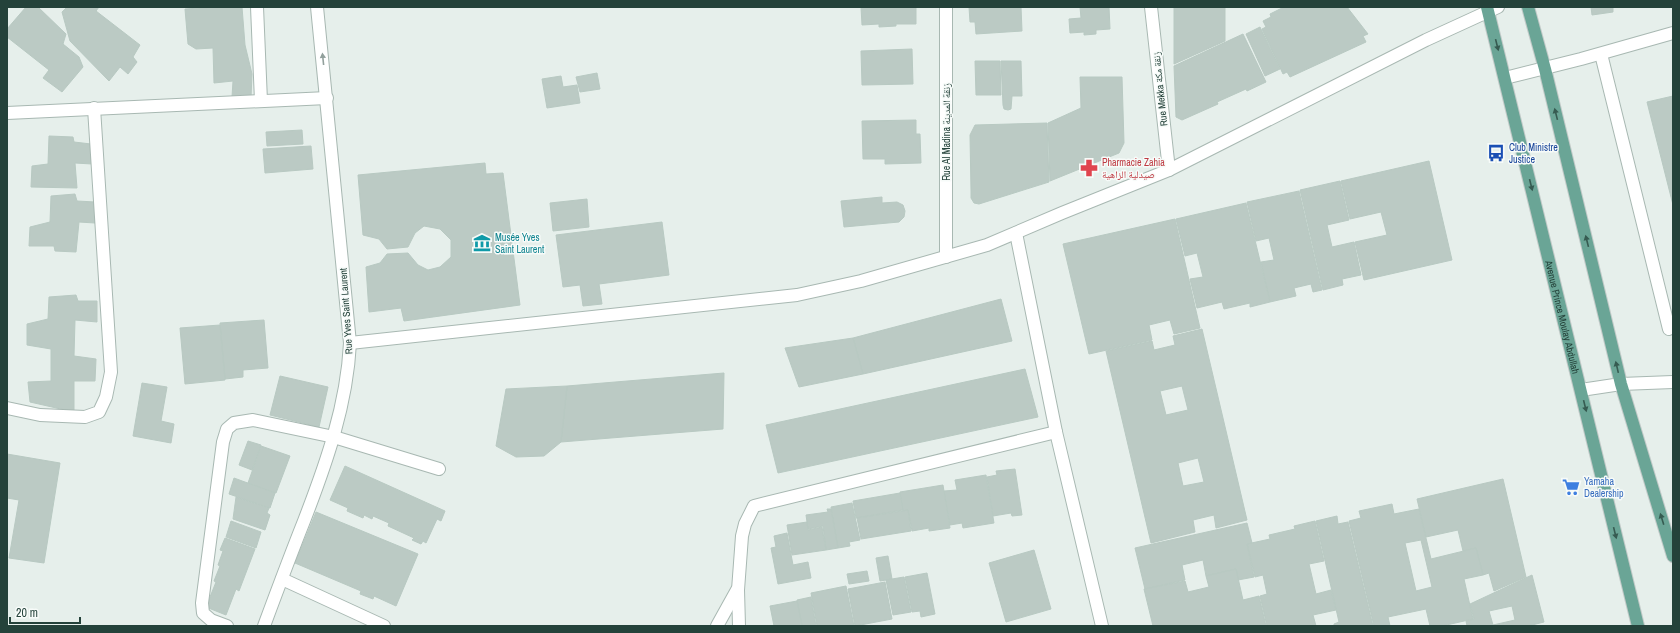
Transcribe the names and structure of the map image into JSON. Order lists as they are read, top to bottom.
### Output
{
  "streets": {
    "main road": ["Avenue Prince Moulay Abdullah"],
    "street": ["Rue Mekka زنقة مكة", "Rue Al Madina زنقة المدينة", "Rue Yves Saint Laurent"]
  },
  "places": {
    "bus stop": ["Club Ministre Justice"],
    "pharmacy": ["Pharmacie Zahia صيدلية الزاهية"],
    "museum": ["Musée Yves Saint Laurent"],
    "supermarket": ["Yamaha Dealership"]
  },
  "scale_bar": "20 m"
}
